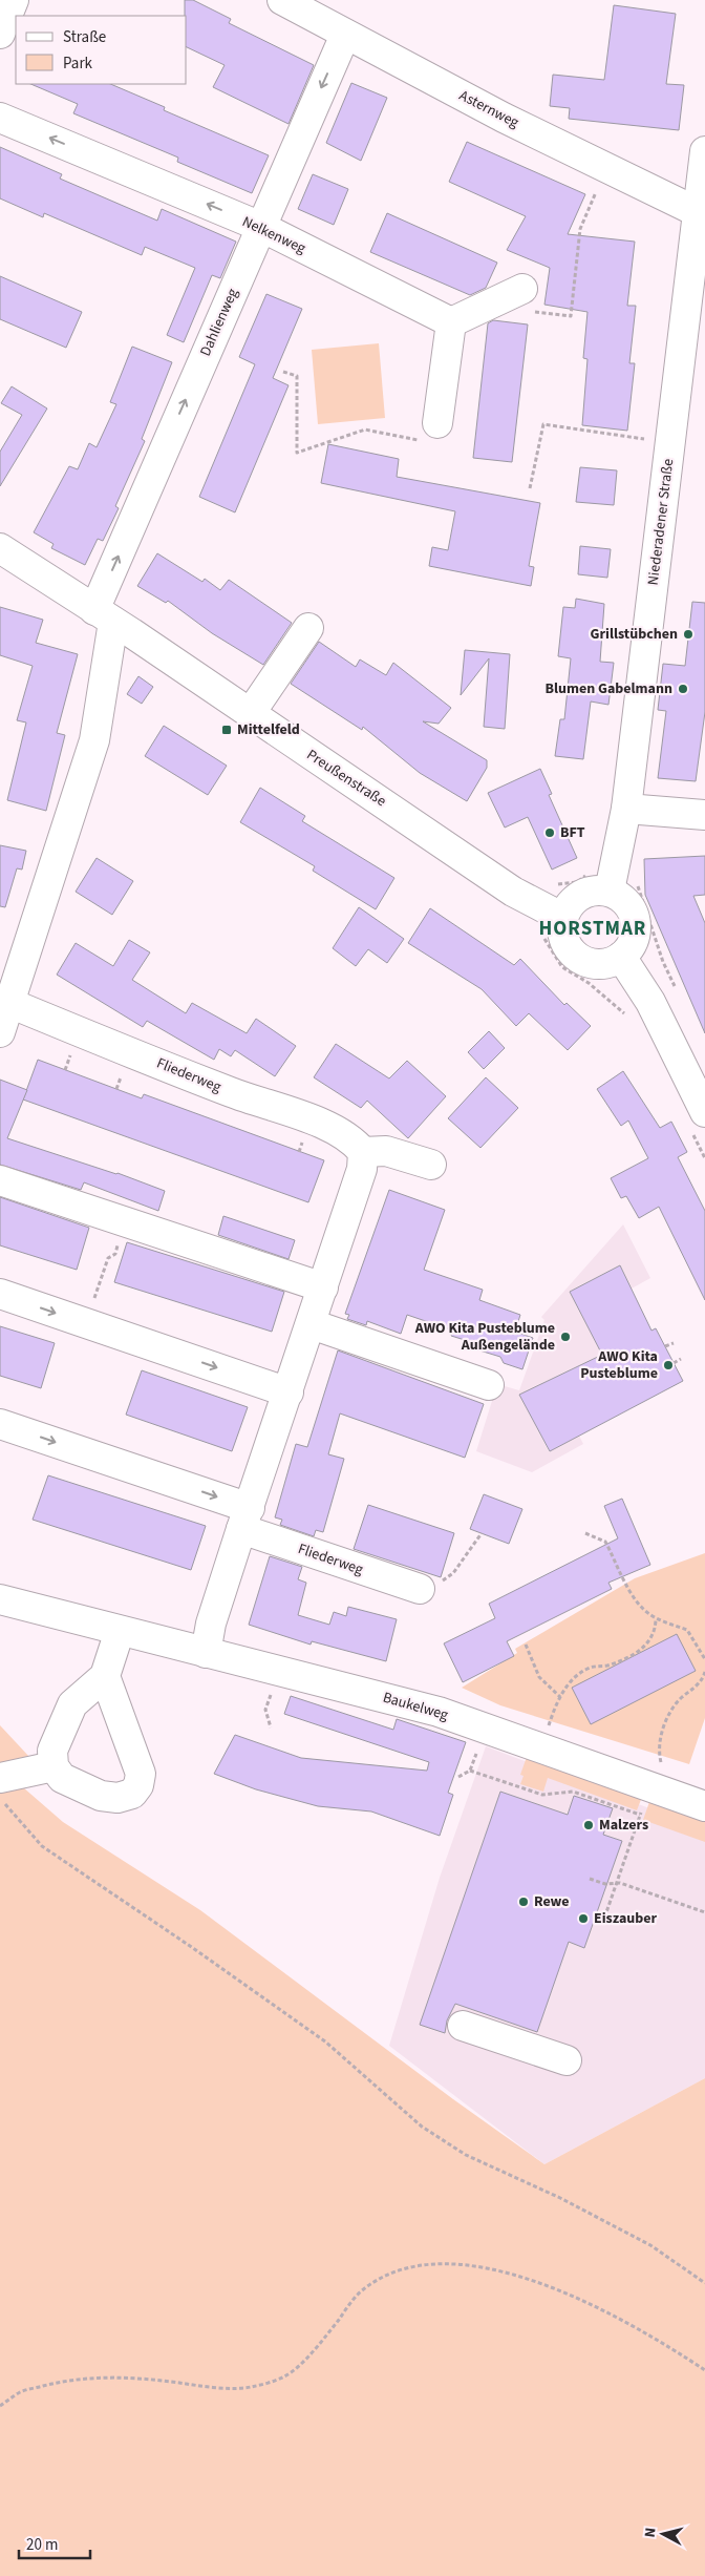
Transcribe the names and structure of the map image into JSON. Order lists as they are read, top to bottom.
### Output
{
  "streets": {
    "street": [
      "Asternweg",
      "Nelkenweg",
      "Dahlienweg",
      "Niederadener Straße",
      "Preußenstraße",
      "Fliederweg",
      "Baukelweg"
    ]
  },
  "crossings": [
    ["Asternweg", "Dahlienweg"],
    ["Asternweg", "Niederadener Straße"],
    ["Nelkenweg", "Dahlienweg"],
    ["Dahlienweg", "Preußenstraße"],
    ["Niederadener Straße", "Preußenstraße"]
  ],
  "one_way": ["Nelkenweg"],
  "districts": ["HORSTMAR"],
  "places": {
    "other": [
      "Grillstübchen",
      "Blumen Gabelmann",
      "BFT",
      "AWO Kita Pusteblume Außengelände",
      "AWO Kita Pusteblume",
      "Malzers",
      "Rewe",
      "Eiszauber"
    ],
    "transit": ["Mittelfeld"]
  },
  "legend": ["Straße", "Park"],
  "scale_bar": "20 m",
  "north": "left"
}
